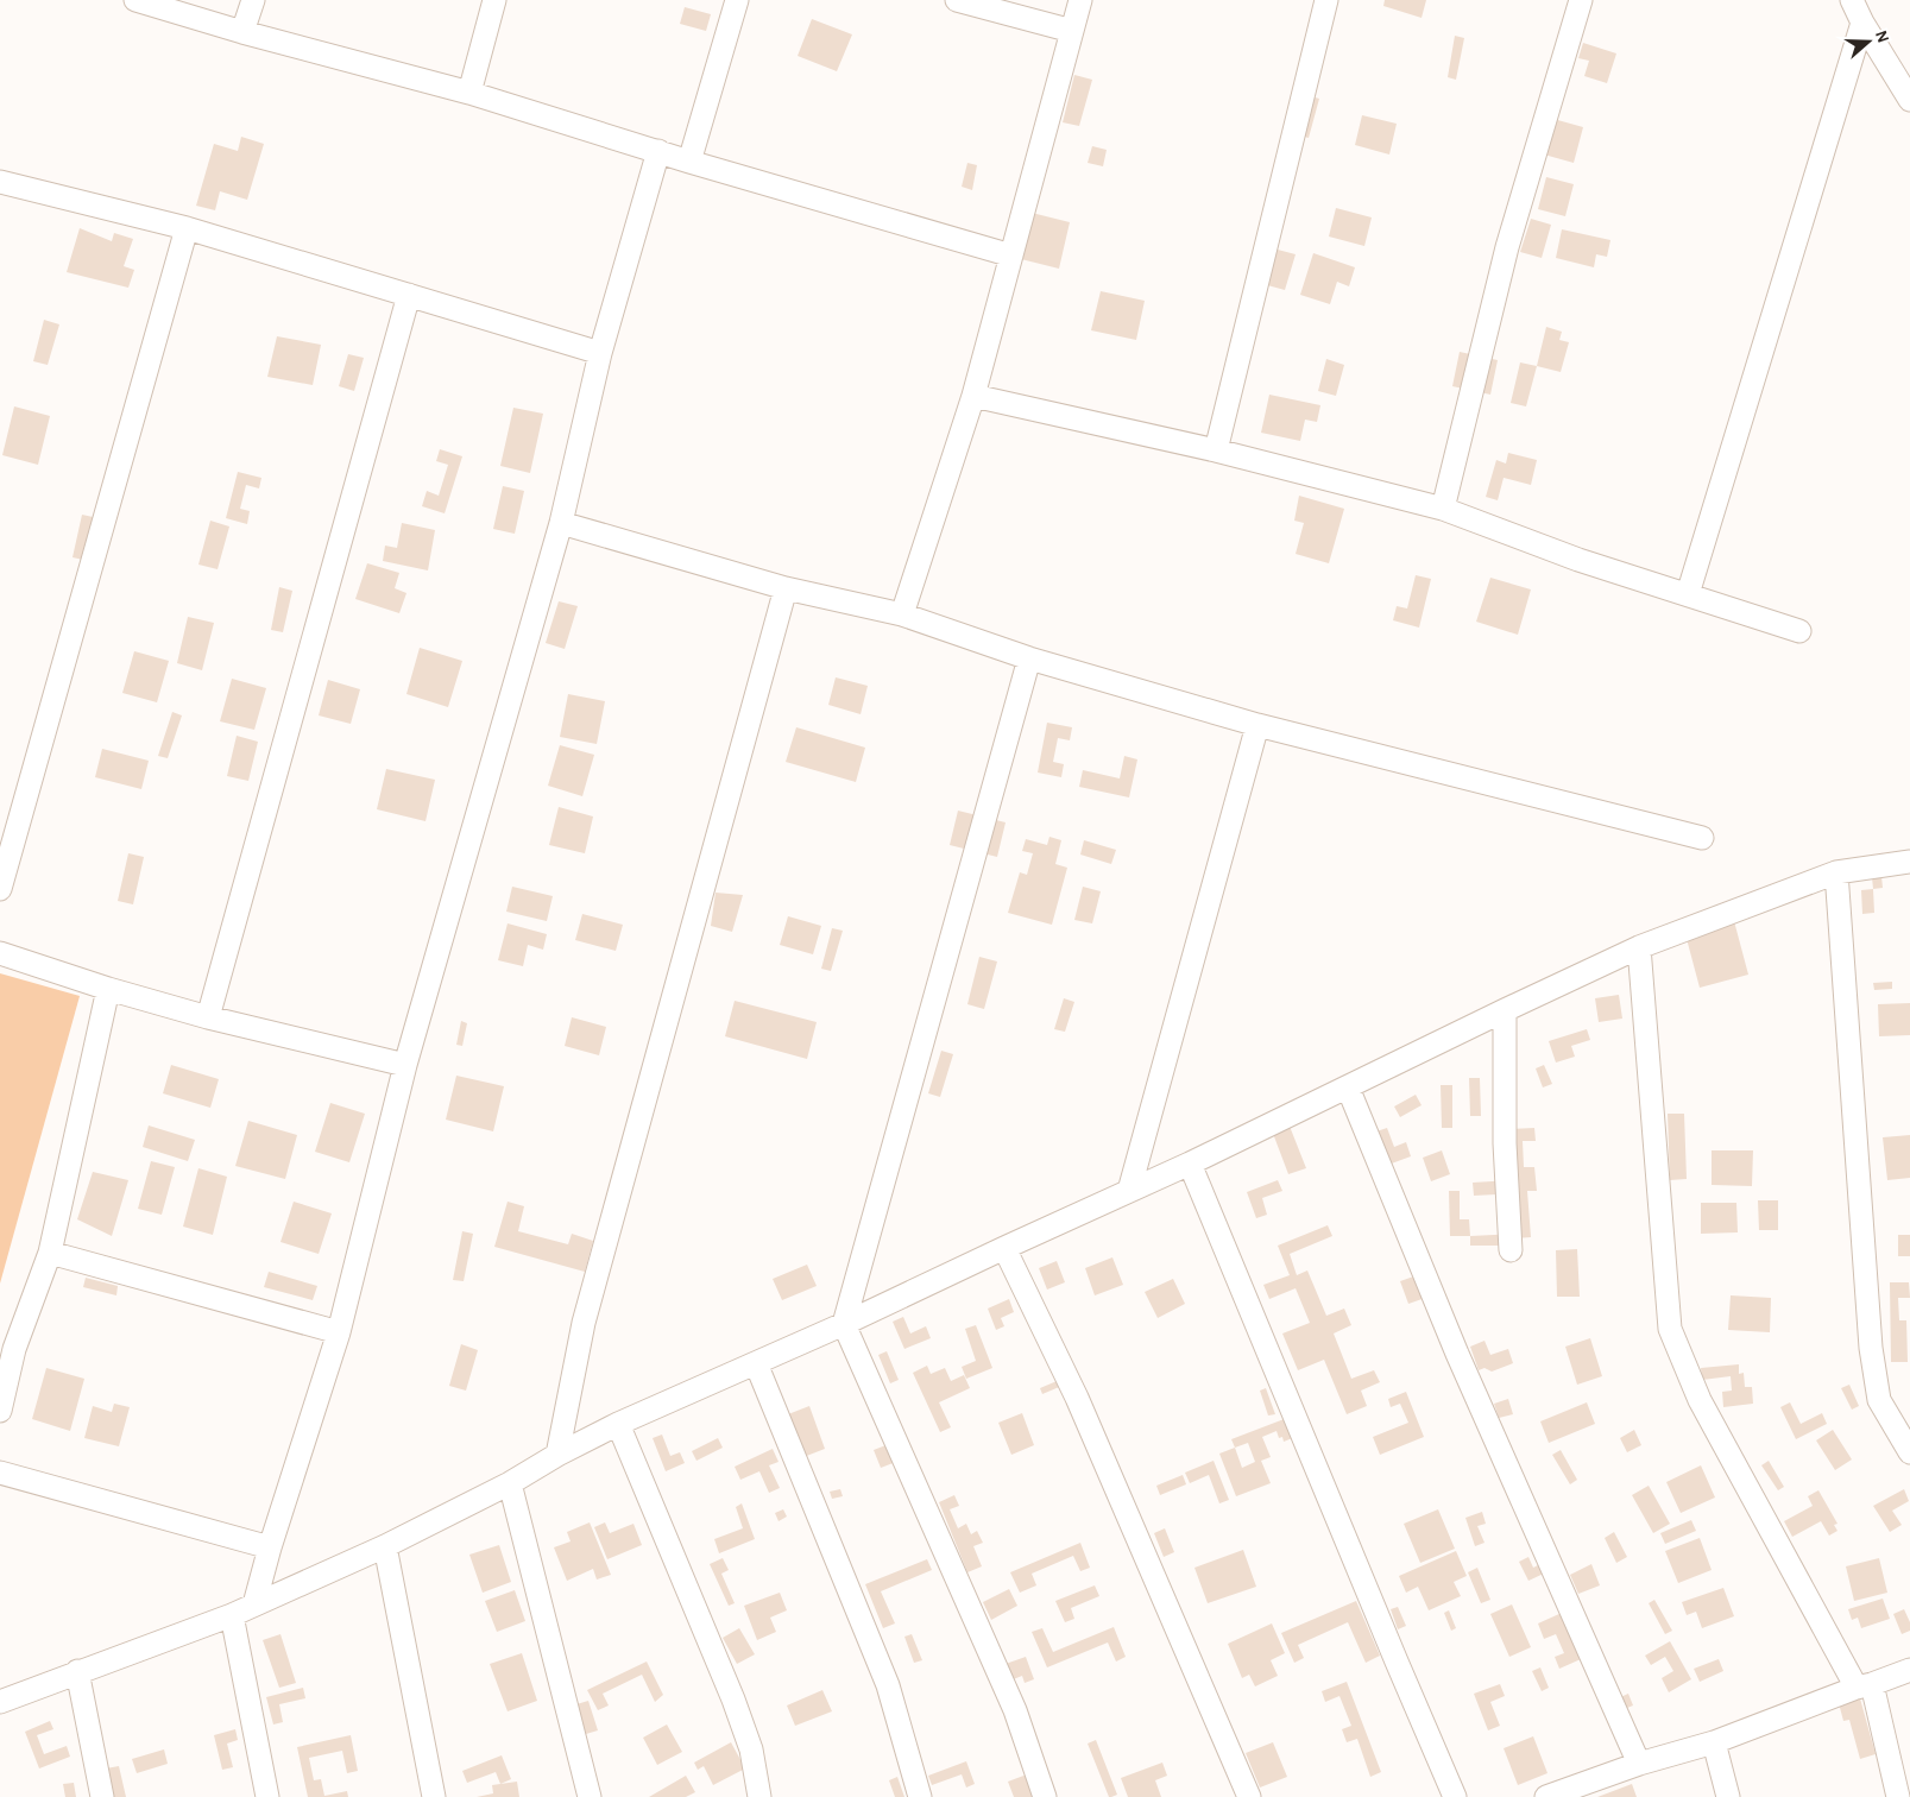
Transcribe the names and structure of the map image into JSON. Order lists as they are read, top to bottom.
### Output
{
  "north": "right"
}
